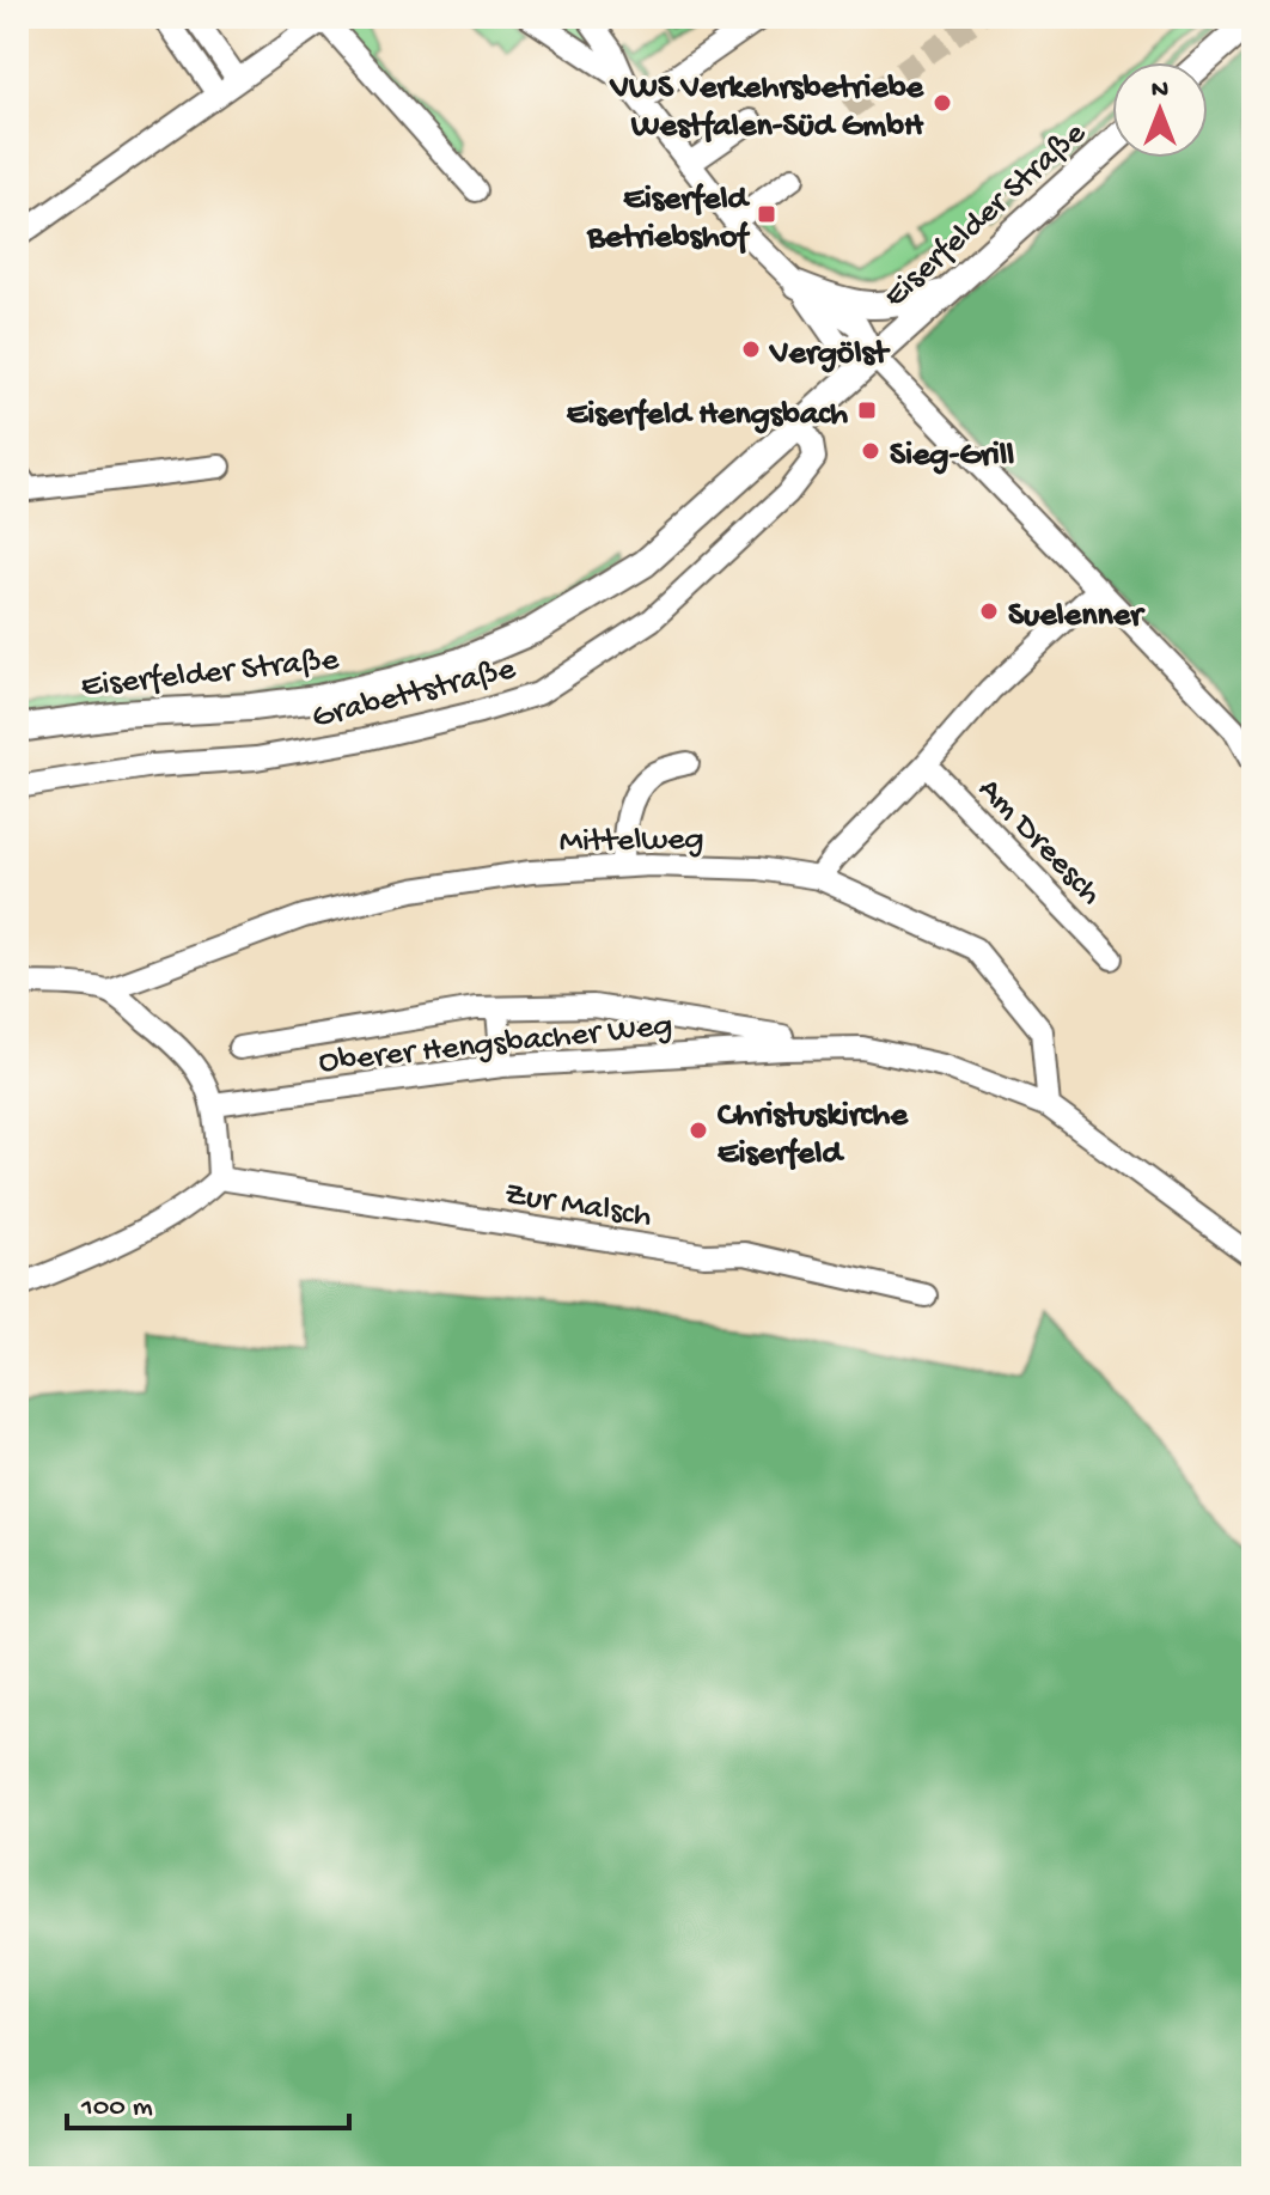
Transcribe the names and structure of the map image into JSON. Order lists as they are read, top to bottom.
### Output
{
  "streets": {
    "main road": ["Eiserfelder Straße"],
    "street": [
      "Grabettstraße",
      "Mittelweg",
      "Am Dreesch",
      "Oberer Hengsbacher Weg",
      "Zur Malsch"
    ]
  },
  "crossings": [
    ["Eiserfelder Straße", "Grabettstraße"],
    ["Mittelweg", "Oberer Hengsbacher Weg"]
  ],
  "places": {
    "other": [
      "VWS Verkehrsbetriebe Westfalen-Süd GmbH",
      "Vergölst",
      "Sieg-Grill",
      "Suelenner",
      "Christuskirche Eiserfeld"
    ],
    "transit": ["Eiserfeld Betriebshof", "Eiserfeld Hengsbach"]
  },
  "scale_bar": "100 m",
  "north": "top"
}
